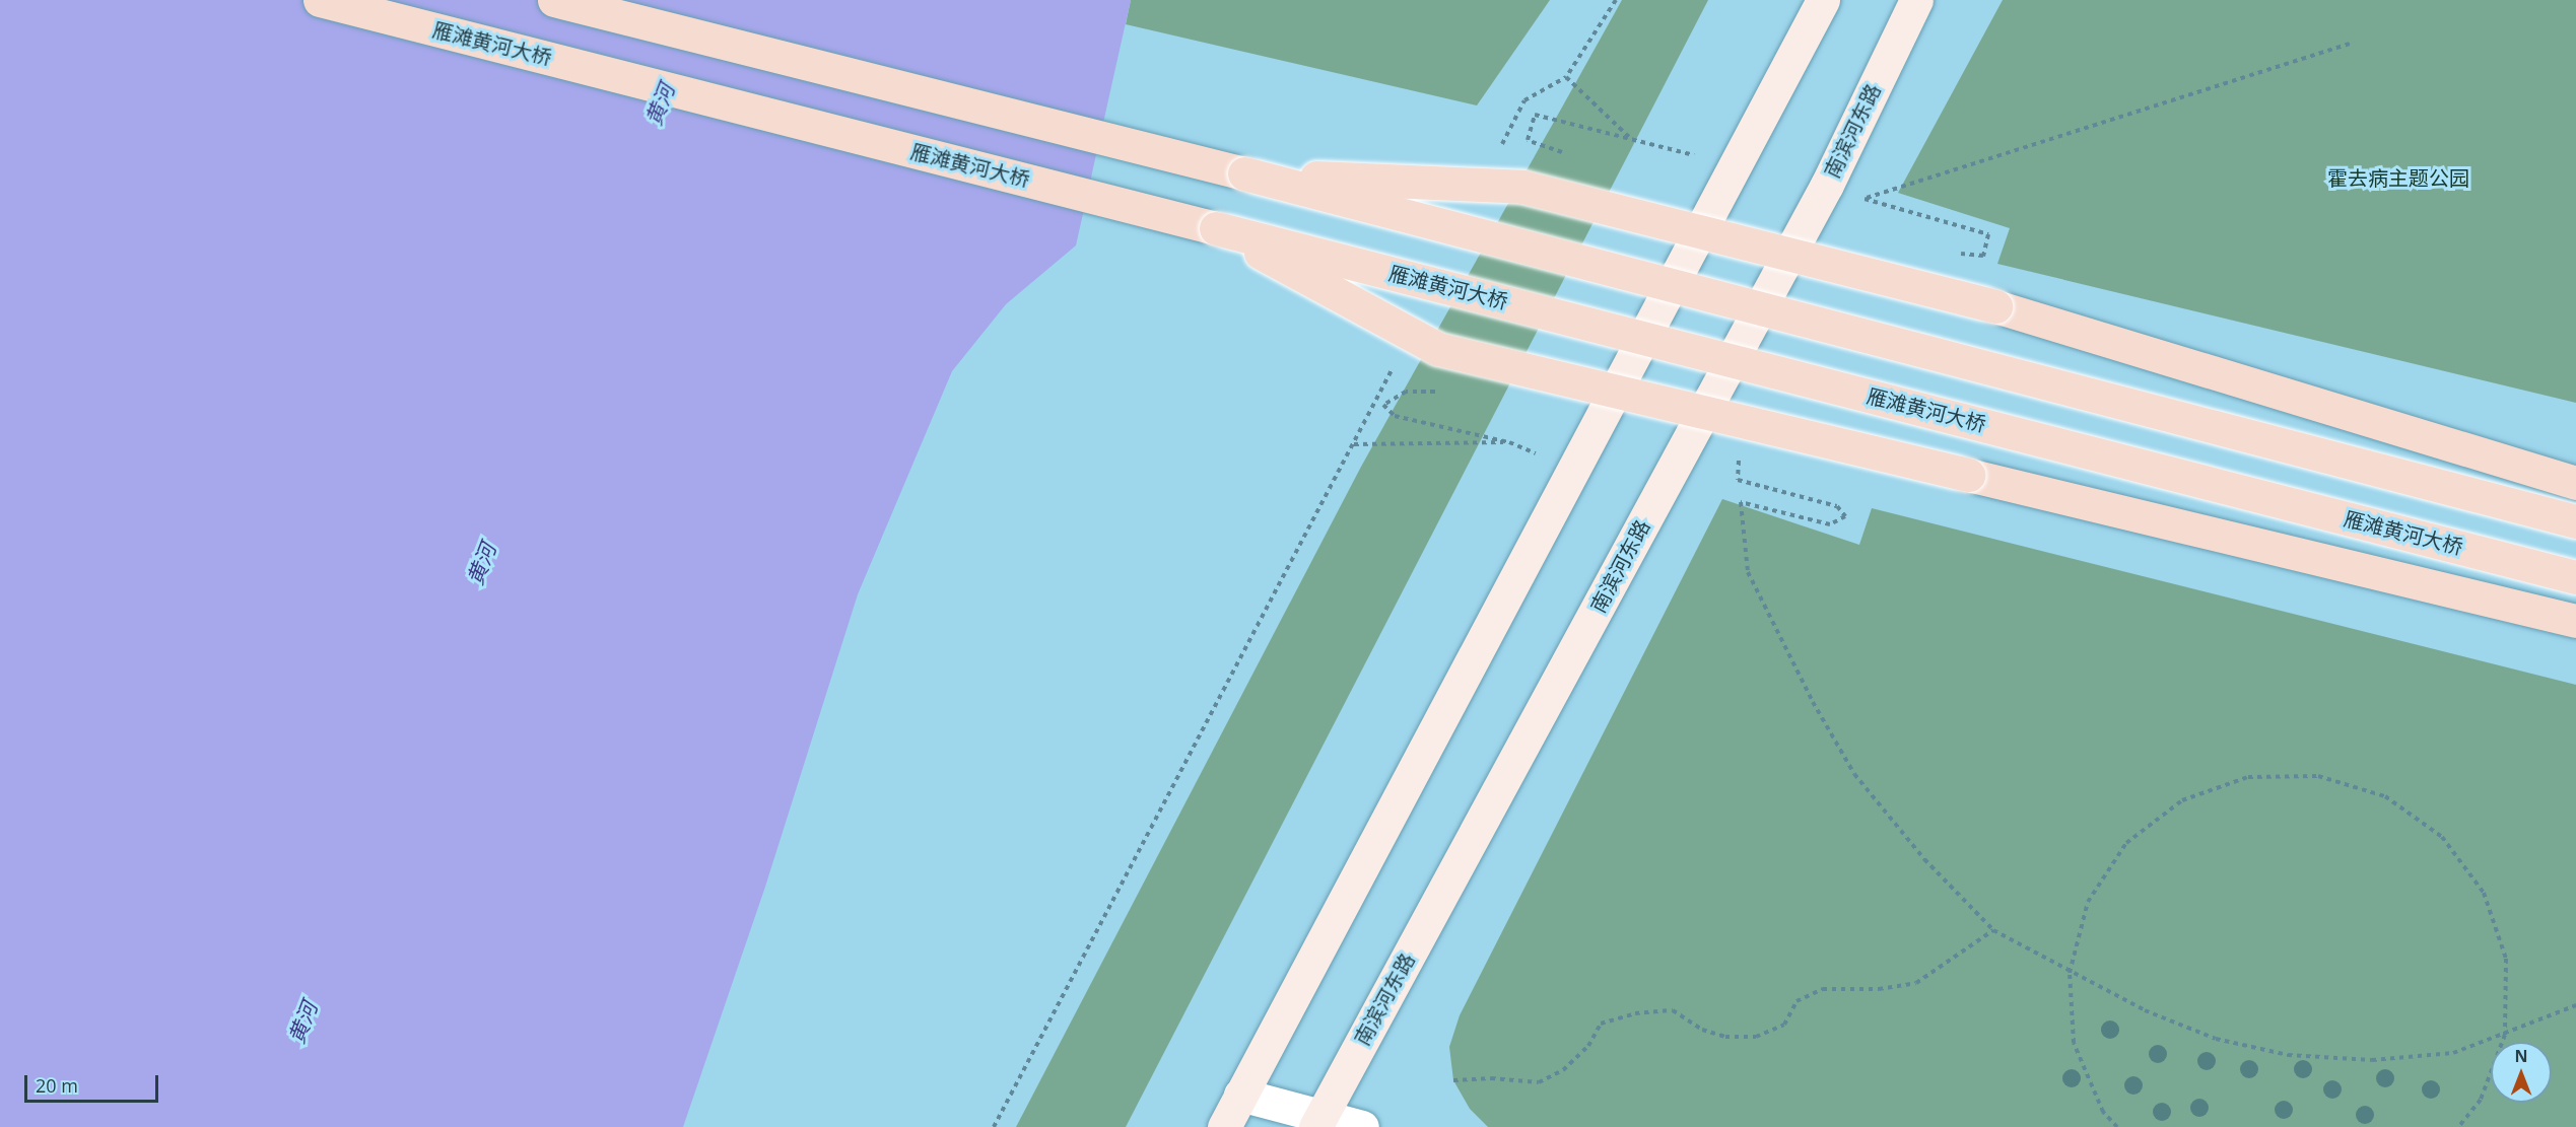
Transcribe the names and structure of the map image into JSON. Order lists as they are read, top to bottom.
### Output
{
  "streets": {
    "main road": ["雁滩黄河大桥", "南滨河东路"]
  },
  "water": ["黄河"],
  "parks": ["霍去病主题公园"],
  "scale_bar": "20 m",
  "north": "top"
}
